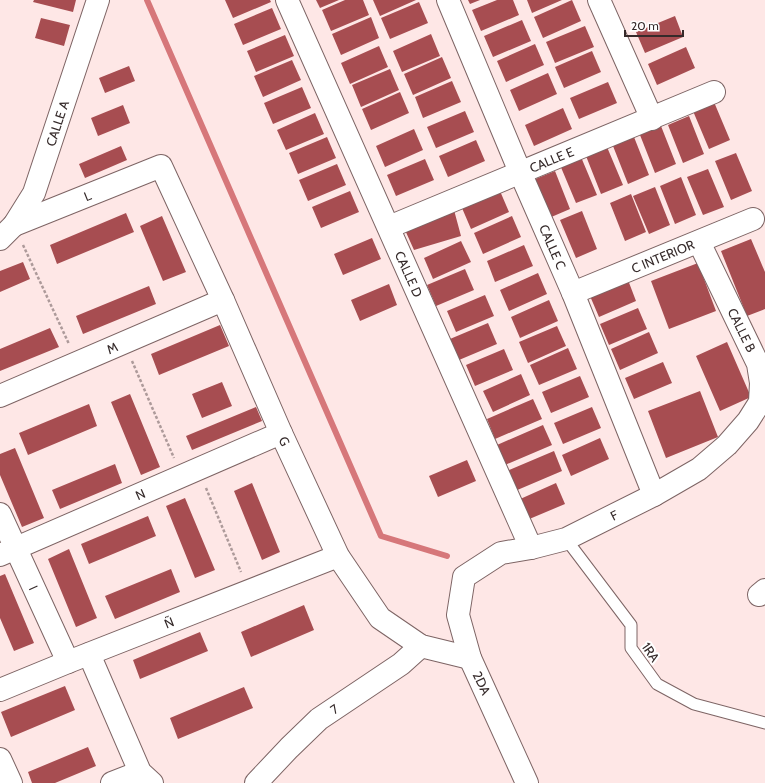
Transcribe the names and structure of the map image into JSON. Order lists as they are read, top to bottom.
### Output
{
  "streets": {
    "street": [
      "CALLE A",
      "CALLE E",
      "L",
      "CALLE C",
      "C INTERIOR",
      "CALLE D",
      "CALLE B",
      "M",
      "G",
      "N",
      "F",
      "I",
      "Ñ",
      "2DA",
      "7"
    ],
    "lane": ["1RA"]
  },
  "crossings": [
    ["CALLE A", "L"],
    ["CALLE E", "CALLE C"],
    ["CALLE E", "CALLE D"],
    ["L", "G"],
    ["CALLE C", "C INTERIOR"],
    ["CALLE C", "F"],
    ["C INTERIOR", "CALLE B"],
    ["CALLE D", "F"],
    ["CALLE B", "F"],
    ["M", "G"],
    ["G", "N"],
    ["G", "Ñ"],
    ["G", "2DA"],
    ["G", "7"],
    ["N", "I"],
    ["F", "1RA"],
    ["F", "2DA"],
    ["I", "Ñ"]
  ],
  "scale_bar": "20 m"
}
